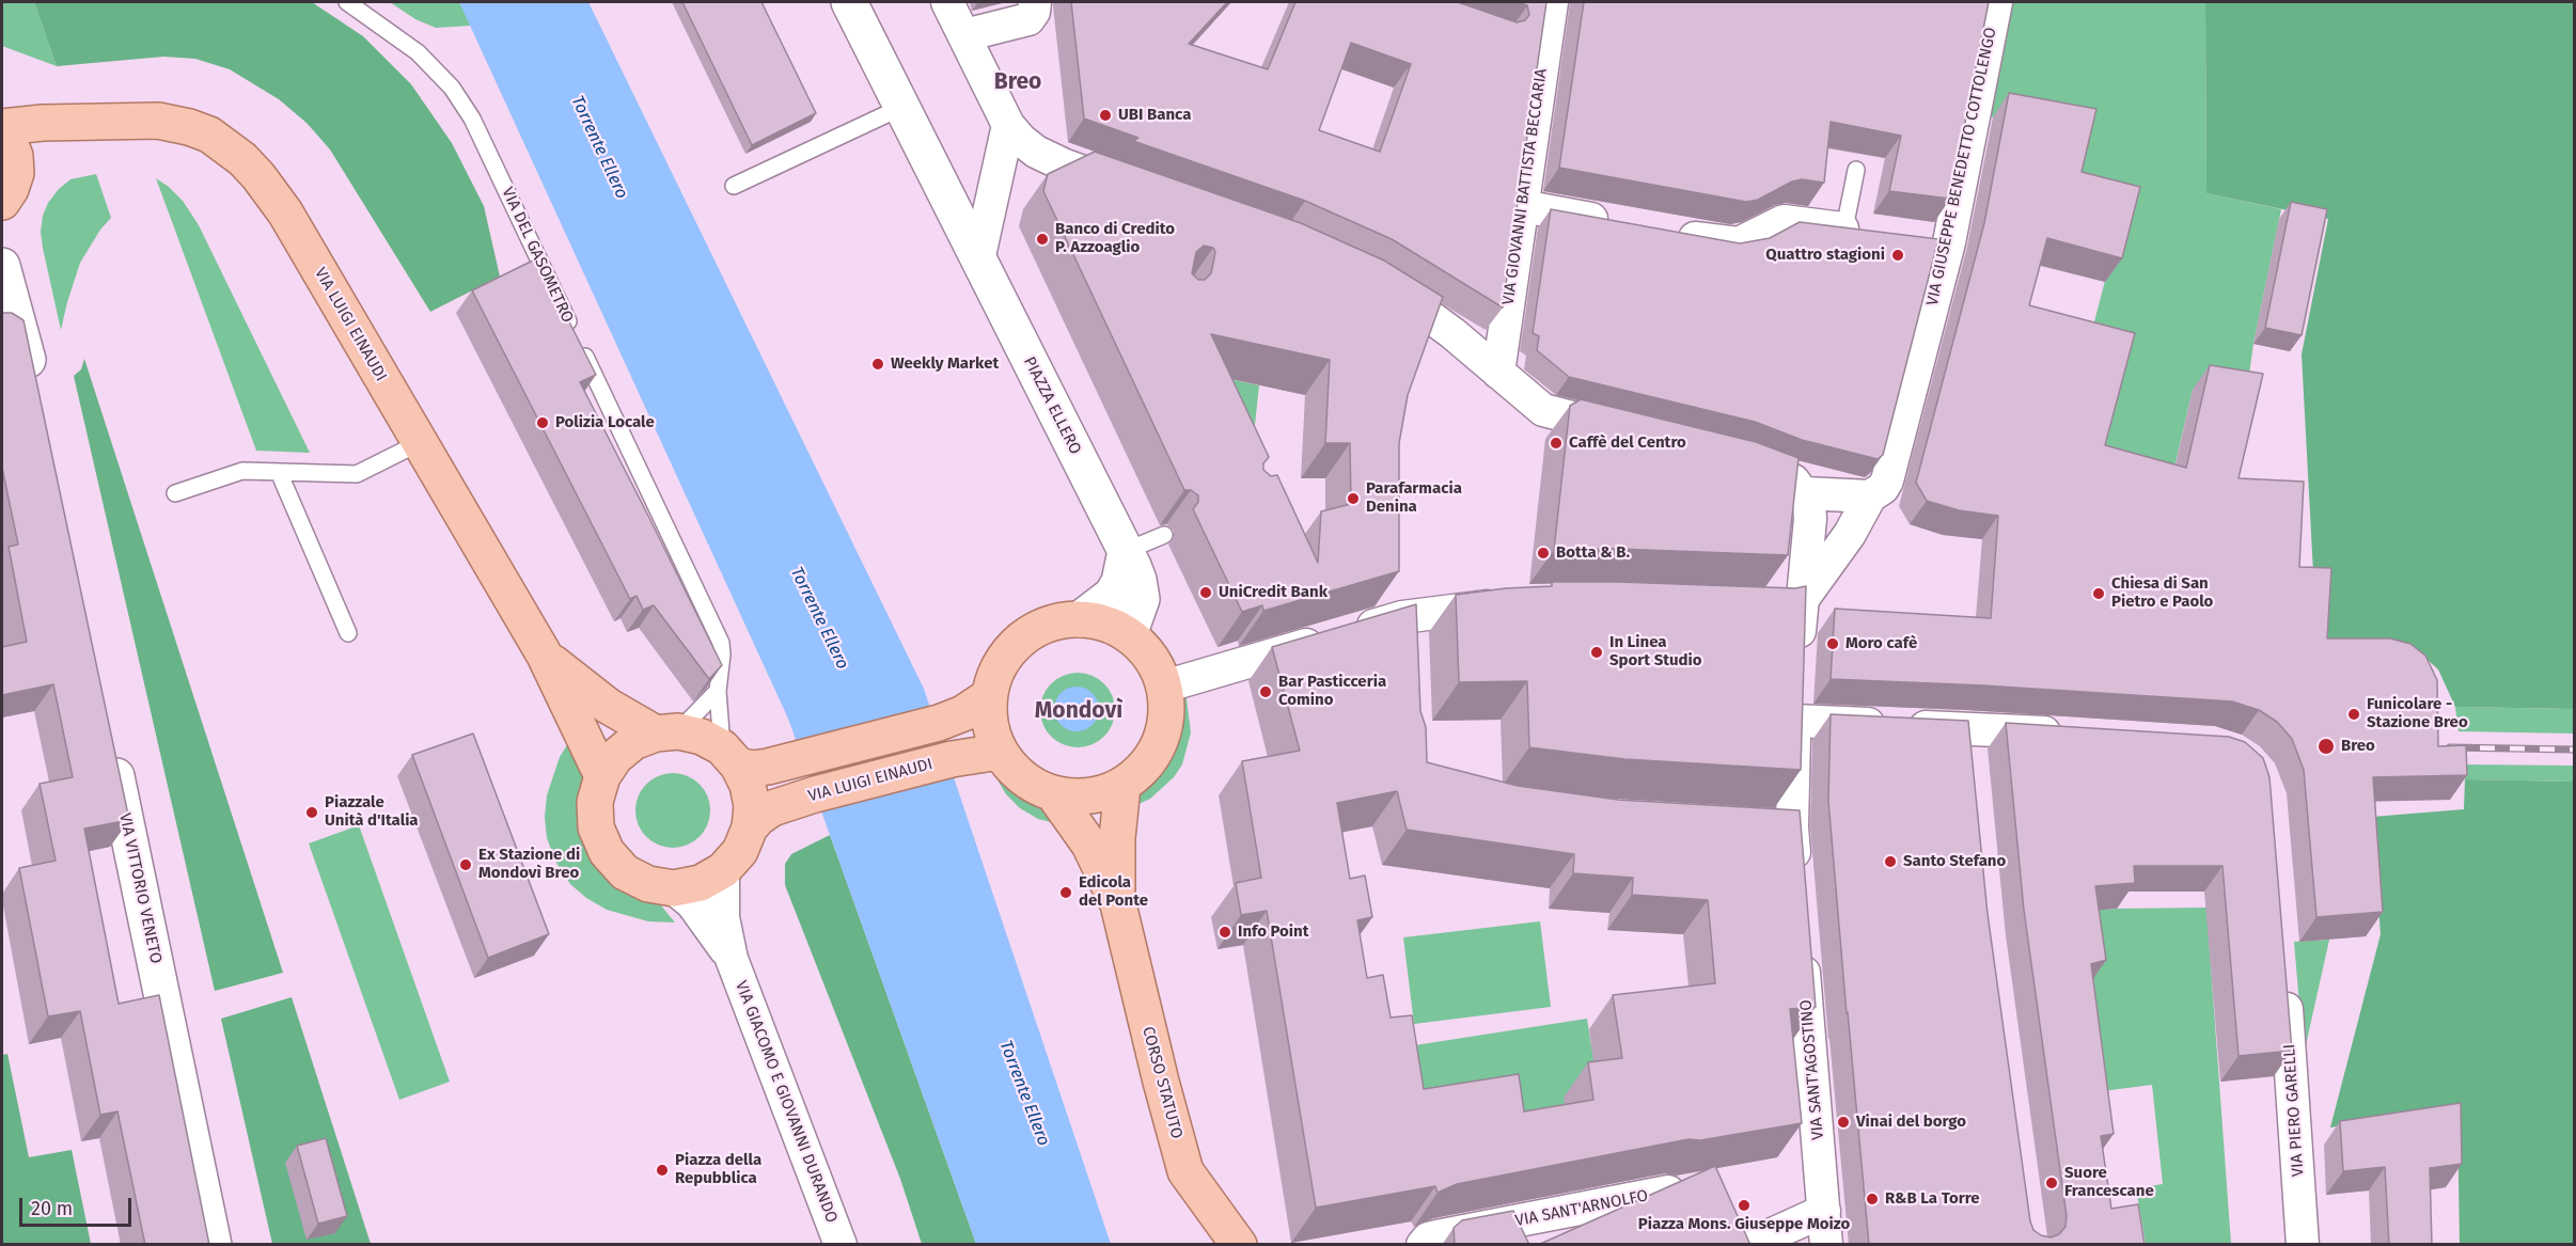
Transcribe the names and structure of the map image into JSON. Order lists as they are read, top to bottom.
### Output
{
  "streets": {
    "main road": ["VIA LUIGI EINAUDI", "CORSO STATUTO"],
    "street": [
      "VIA GIUSEPPE BENEDETTO COTTOLENGO",
      "VIA GIOVANNI BATTISTA BECCARIA",
      "PIAZZA ELLERO",
      "VIA VITTORIO VENETO",
      "VIA SANT'AGOSTINO",
      "VIA GIACOMO E GIOVANNI DURANDO",
      "VIA PIERO GARELLI",
      "VIA SANT'ARNOLFO"
    ],
    "lane": ["VIA DEL GASOMETRO"]
  },
  "crossings": [
    ["VIA DEL GASOMETRO", "VIA LUIGI EINAUDI"],
    ["VIA DEL GASOMETRO", "VIA GIACOMO E GIOVANNI DURANDO"],
    ["VIA LUIGI EINAUDI", "PIAZZA ELLERO"],
    ["VIA LUIGI EINAUDI", "CORSO STATUTO"],
    ["VIA LUIGI EINAUDI", "VIA GIACOMO E GIOVANNI DURANDO"],
    ["PIAZZA ELLERO", "CORSO STATUTO"]
  ],
  "districts": ["Breo", "Mondovì"],
  "water": ["Torrente Ellero"],
  "places": [
    "UBI Banca",
    "Banco di Credito P. Azzoaglio",
    "Quattro stagioni",
    "Weekly Market",
    "Polizia Locale",
    "Caffè del Centro",
    "Parafarmacia Denina",
    "Botta & B.",
    "UniCredit Bank",
    "Chiesa di San Pietro e Paolo",
    "Moro cafè",
    "In Linea Sport Studio",
    "Bar Pasticceria Comino",
    "Funicolare - Stazione Breo",
    "Breo",
    "Piazzale Unità d'Italia",
    "Santo Stefano",
    "Ex Stazione di Mondovì Breo",
    "Edicola del Ponte",
    "Info Point",
    "Vinai del borgo",
    "Piazza della Repubblica",
    "Suore Francescane",
    "R&B La Torre",
    "Piazza Mons. Giuseppe Moizo"
  ],
  "scale_bar": "20 m"
}
